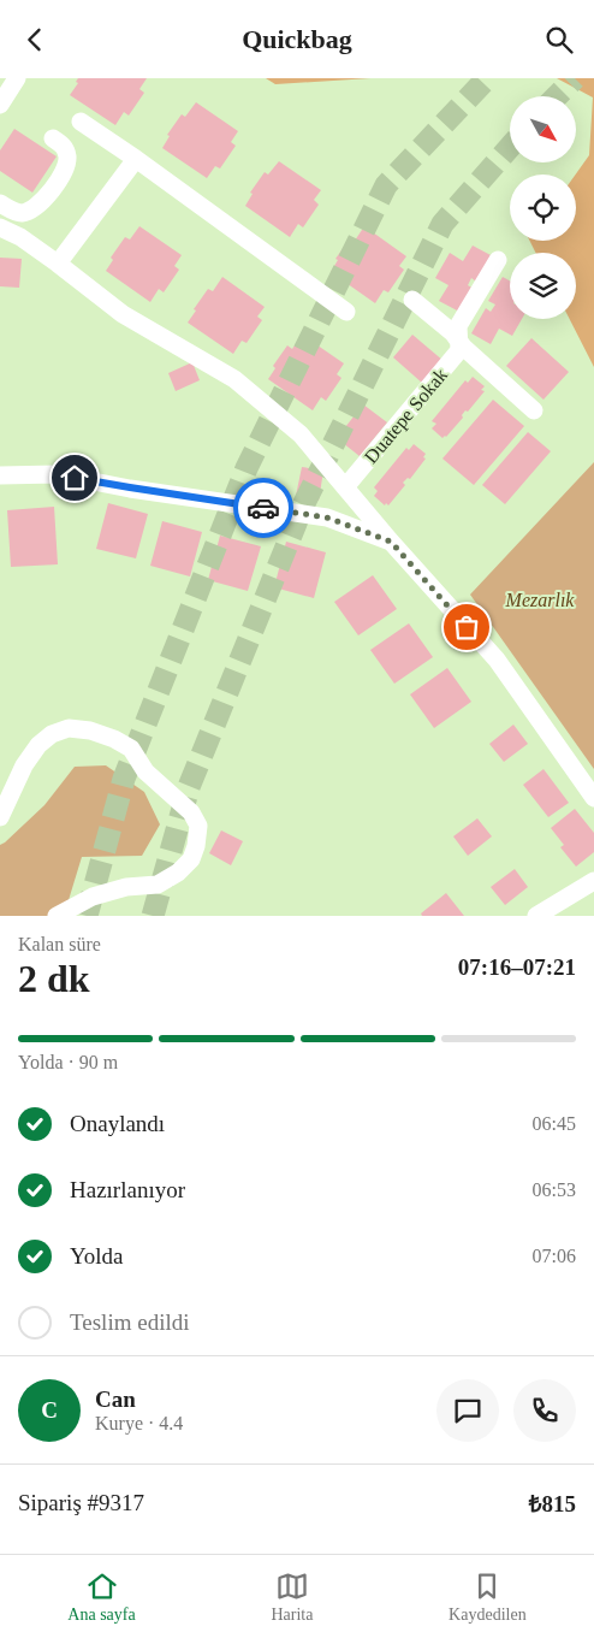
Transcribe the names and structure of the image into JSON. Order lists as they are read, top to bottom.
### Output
{
  "streets": {
    "street": ["Duatepe Sokak"]
  },
  "parks": ["Mezarlık"],
  "north": "bottom right",
  "page": {
    "header": "Quickbag",
    "heading": ["2 dk", "Kalan süre", "07:16–07:21"],
    "panel": [
      "Can",
      "Kurye · 4.4",
      "Sipariş #9317",
      "₺815"
    ],
    "bar": "Yolda · 90 m",
    "list": [
      ["Onaylandı", "06:45"],
      ["Hazırlanıyor", "06:53"],
      ["Yolda", "07:06"],
      "Teslim edildi"
    ],
    "round": "C",
    "tabs": ["Ana sayfa", "Harita", "Kaydedilen"]
  }
}
